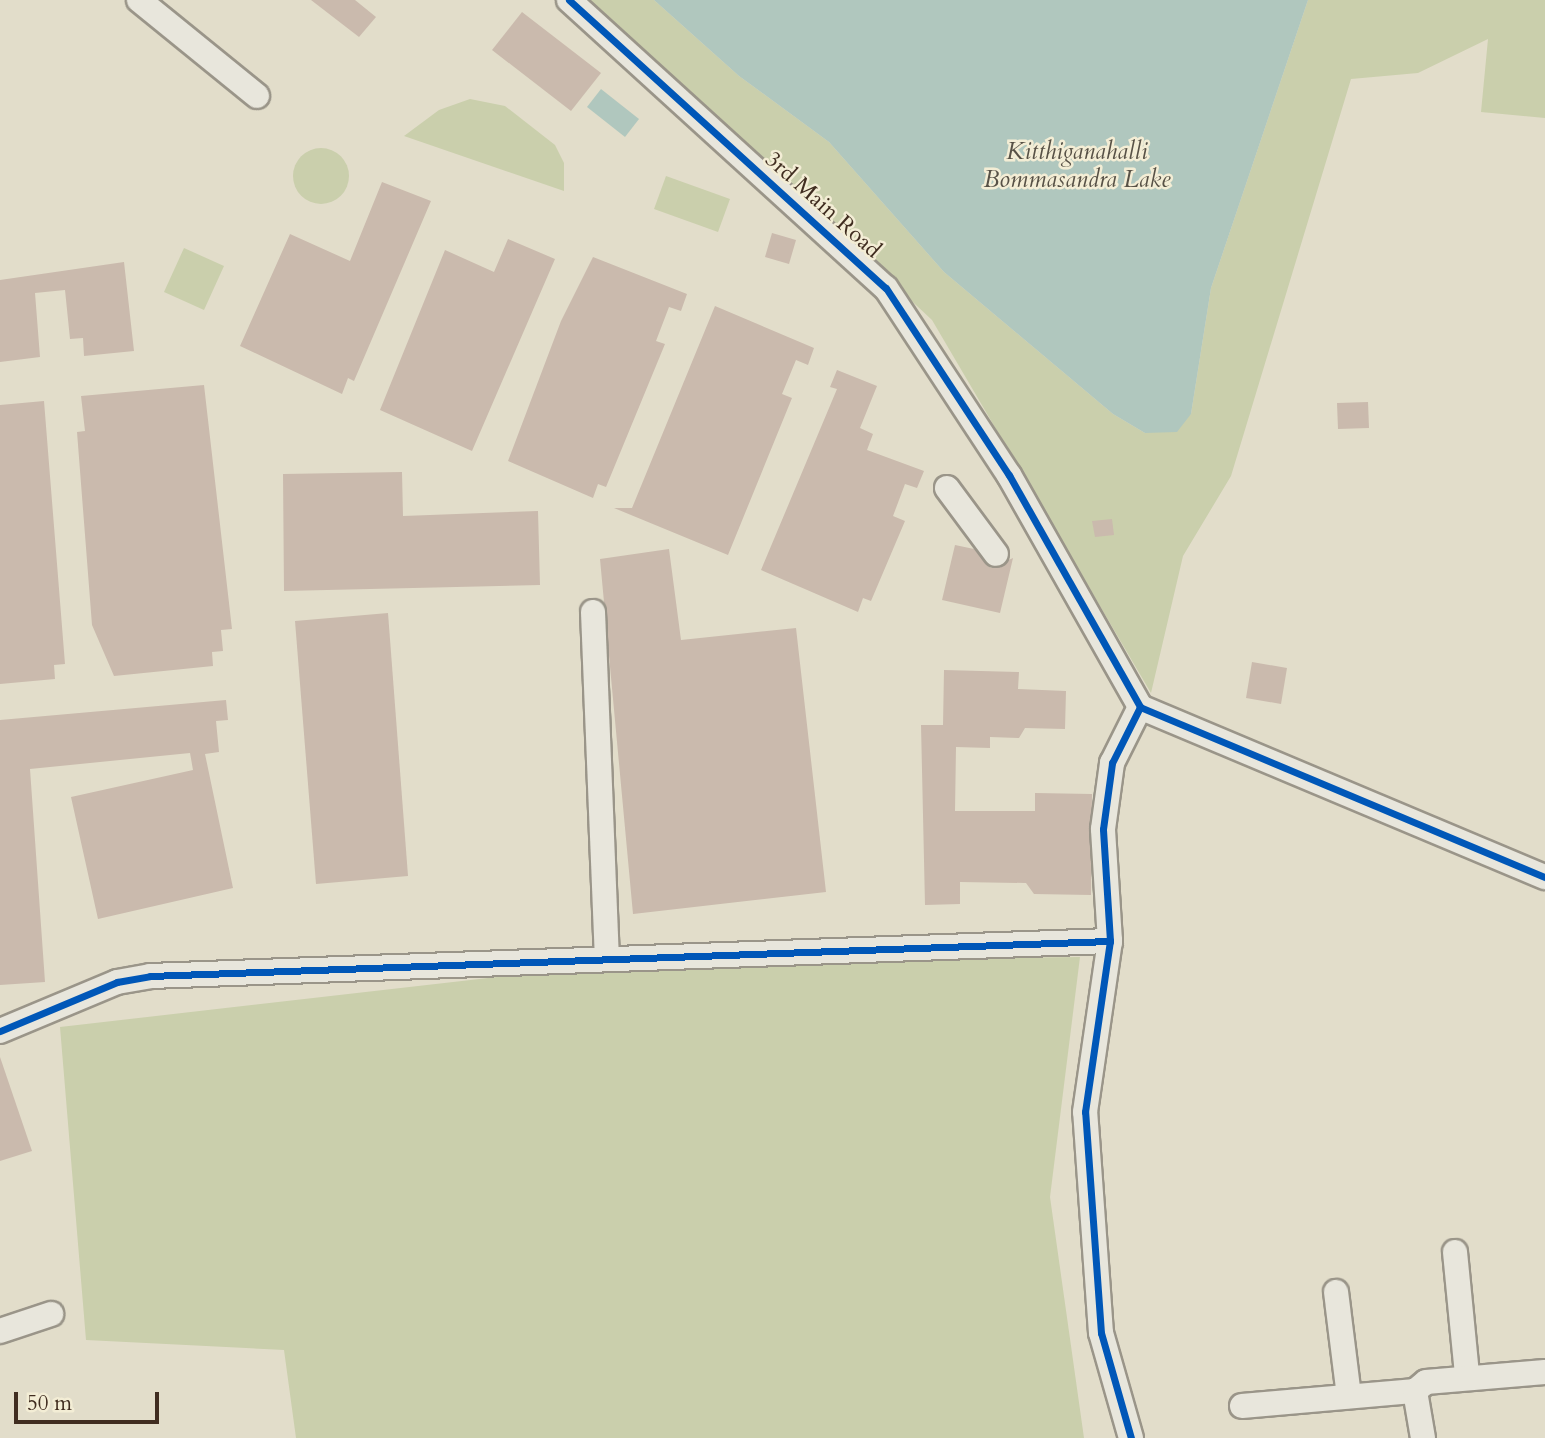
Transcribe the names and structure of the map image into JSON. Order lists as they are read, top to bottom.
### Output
{
  "streets": {
    "street": ["3rd Main Road"]
  },
  "water": ["Kitthiganahalli Bommasandra Lake"],
  "scale_bar": "50 m"
}
